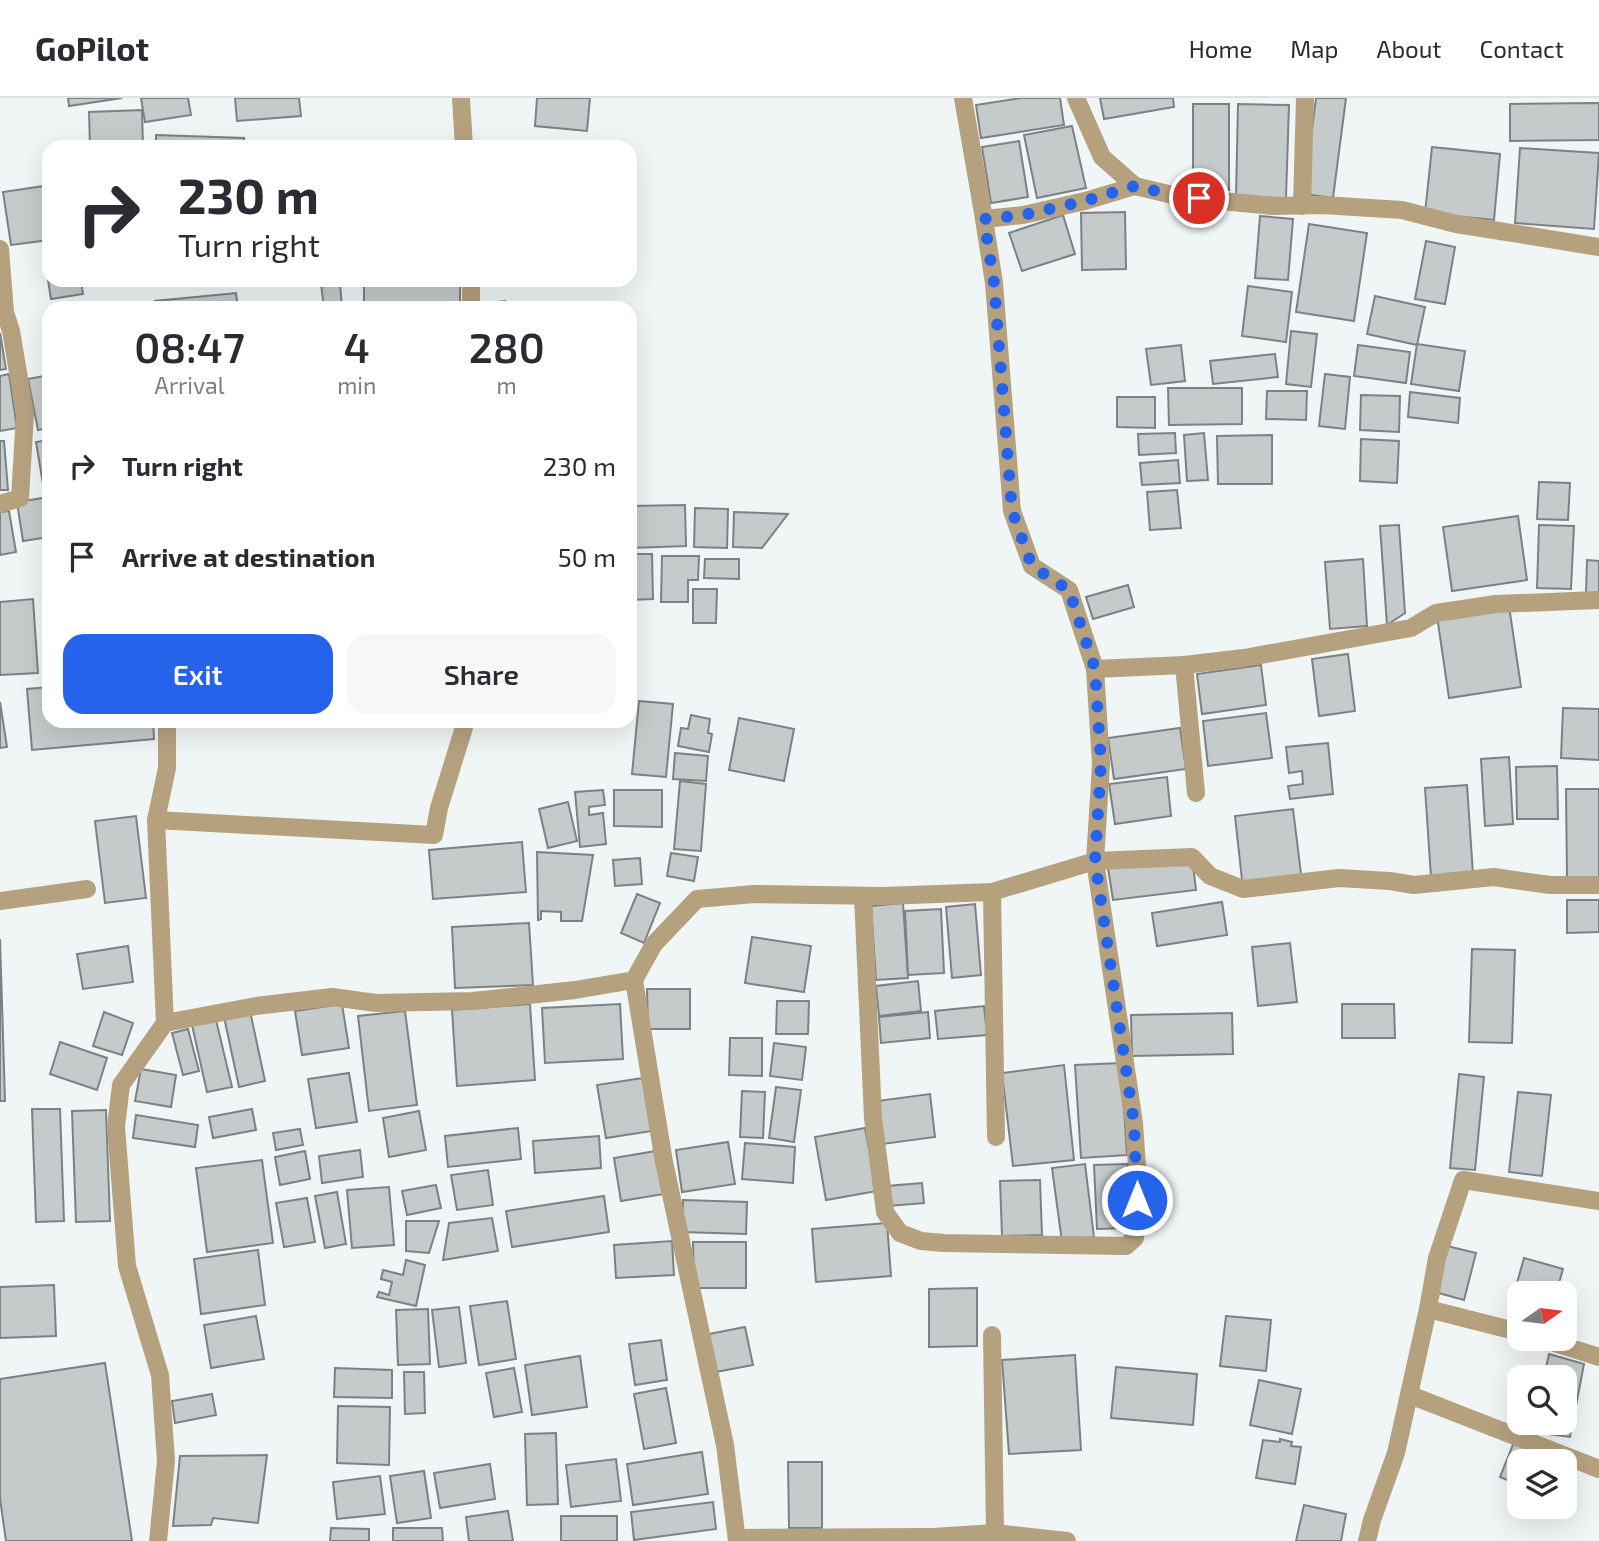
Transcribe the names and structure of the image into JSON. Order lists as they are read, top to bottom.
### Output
{
  "north": "right",
  "page": {
    "header": "GoPilot",
    "nav": [
      "Home",
      "Map",
      "About",
      "Contact"
    ],
    "turn": ["230 m", "Turn right"],
    "eta": [
      "08:47",
      "Arrival",
      "4",
      "min",
      "280",
      "m"
    ],
    "list": [
      {
        "name": "Turn right",
        "value": "230 m"
      },
      {
        "name": "Arrive at destination",
        "value": "50 m"
      }
    ],
    "buttons": ["Exit", "Share"]
  }
}
